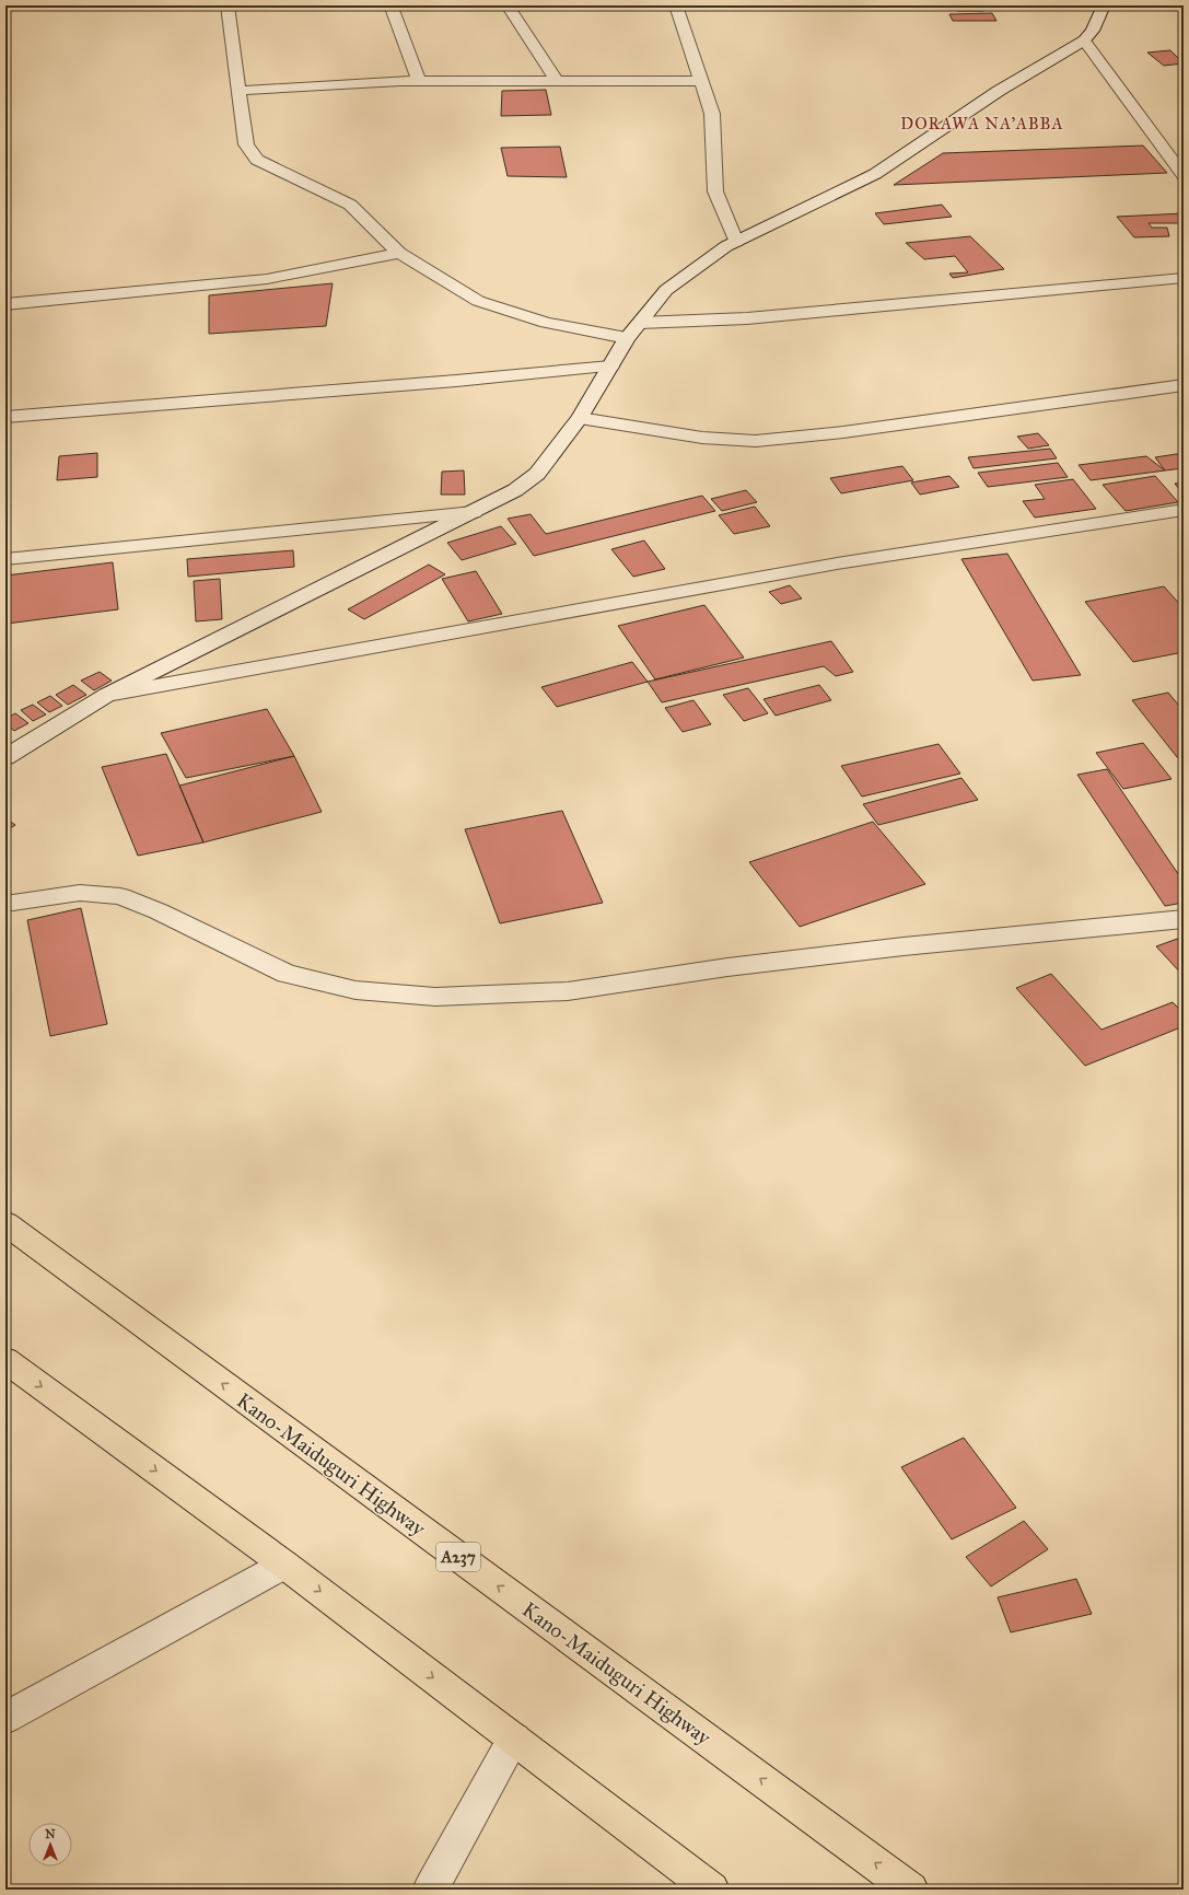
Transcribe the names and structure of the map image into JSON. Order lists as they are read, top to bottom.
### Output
{
  "streets": {
    "highway": ["Kano-Maiduguri Highway", "A237"]
  },
  "districts": ["DORAWA NA'ABBA"],
  "north": "top"
}
